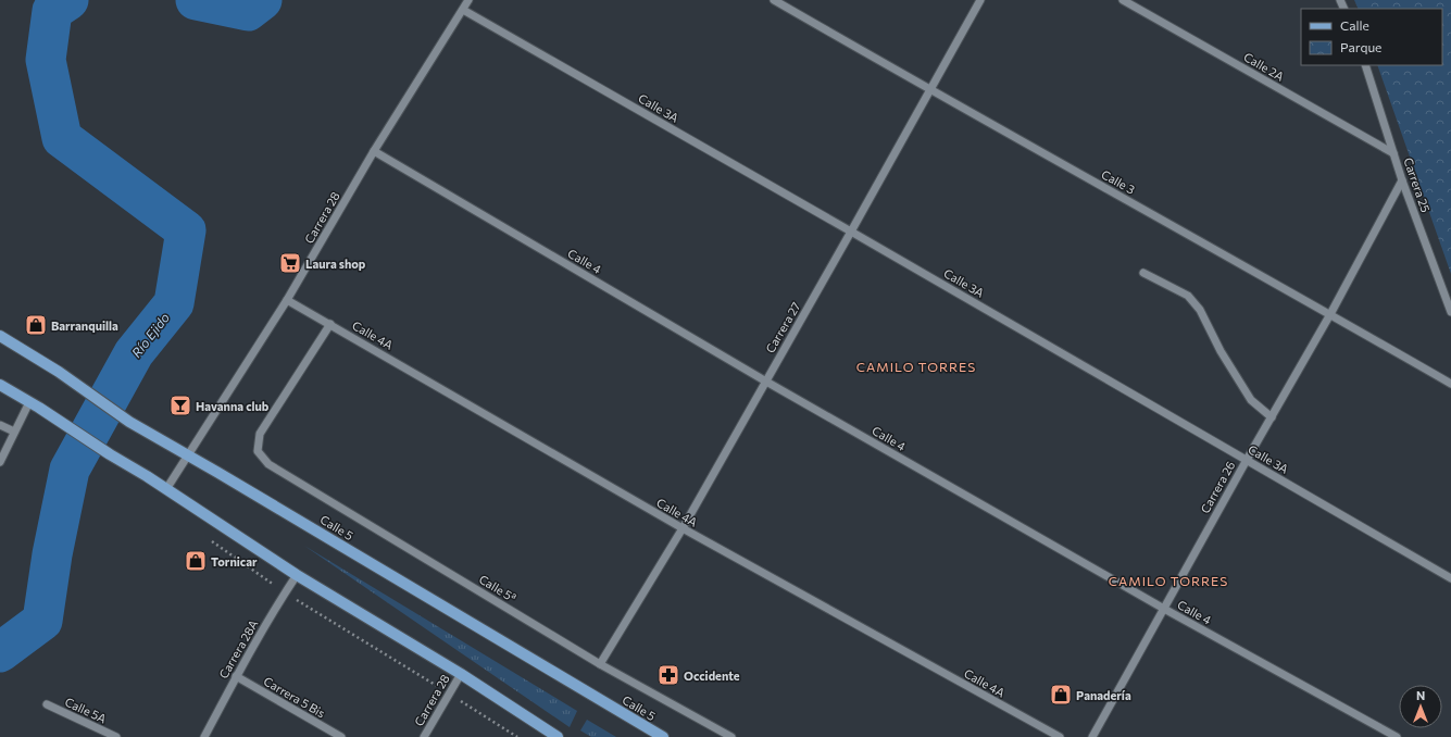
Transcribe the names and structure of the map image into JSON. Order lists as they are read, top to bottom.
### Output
{
  "streets": {
    "main road": ["Calle 5"],
    "street": [
      "Calle 2A",
      "Calle 3A",
      "Calle 3",
      "Carrera 25",
      "Carrera 28",
      "Calle 4",
      "Carrera 27",
      "Calle 4A",
      "Carrera 26",
      "Calle 5ª",
      "Carrera 28A",
      "Carrera 5 Bis",
      "Calle 5A"
    ]
  },
  "crossings": [
    ["Calle 2A", "Carrera 25"],
    ["Calle 3A", "Carrera 28"],
    ["Calle 3A", "Carrera 27"],
    ["Calle 3A", "Carrera 26"],
    ["Calle 3", "Carrera 27"],
    ["Calle 3", "Carrera 26"],
    ["Carrera 25", "Carrera 26"],
    ["Carrera 28", "Calle 4"],
    ["Carrera 28", "Calle 4A"],
    ["Carrera 28", "Calle 5"],
    ["Calle 4", "Carrera 27"],
    ["Calle 4", "Carrera 26"],
    ["Carrera 27", "Calle 4A"],
    ["Carrera 27", "Calle 5ª"],
    ["Calle 4A", "Calle 5ª"],
    ["Carrera 28A", "Carrera 5 Bis"]
  ],
  "districts": ["CAMILO TORRES", "CAMILO TORRES"],
  "water": ["Río Ejido"],
  "places": {
    "supermarket": ["Laura shop"],
    "shop": ["Barranquilla", "Tornicar", "Panadería"],
    "bar": ["Havanna club"],
    "pharmacy": ["Occidente"]
  },
  "legend": ["Calle", "Parque"],
  "north": "top"
}
